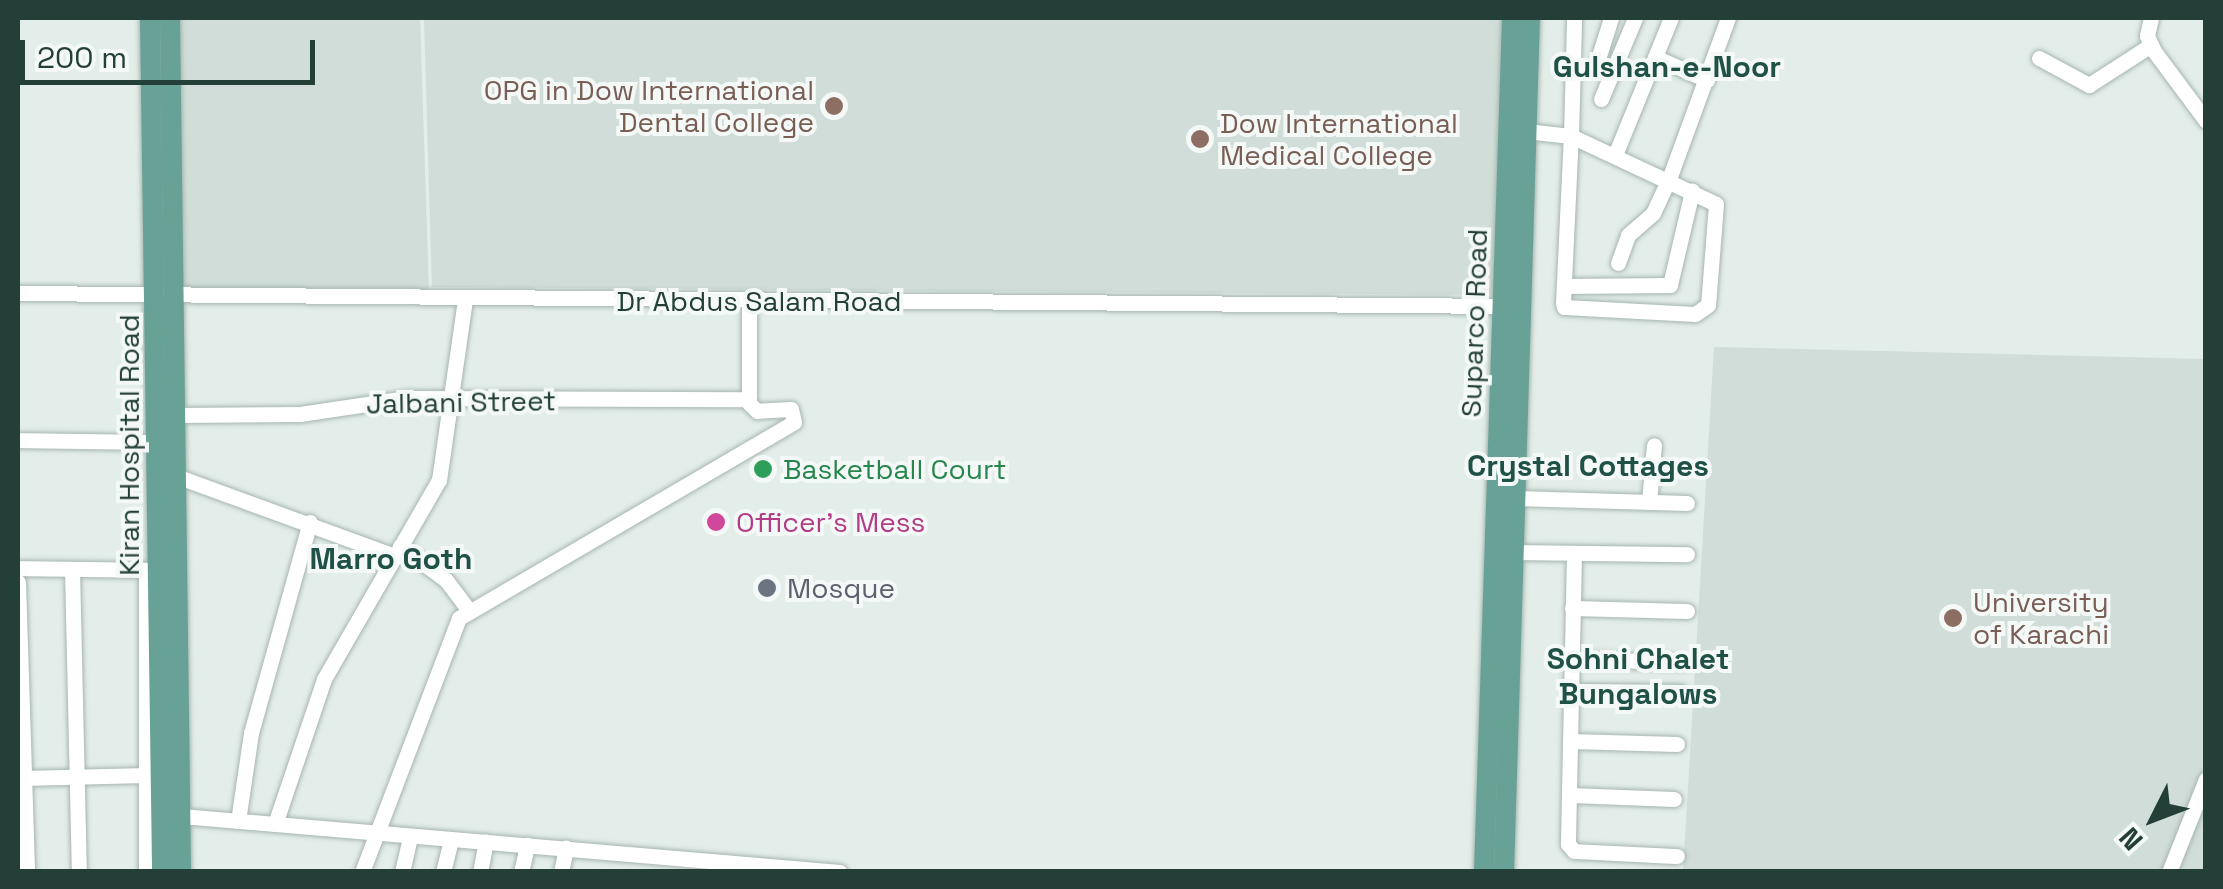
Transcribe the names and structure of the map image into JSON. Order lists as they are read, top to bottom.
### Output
{
  "streets": {
    "main road": ["Suparco Road", "Kiran Hospital Road"],
    "street": ["Dr Abdus Salam Road", "Jalbani Street"]
  },
  "crossings": [
    ["Dr Abdus Salam Road", "Suparco Road"],
    ["Dr Abdus Salam Road", "Kiran Hospital Road"],
    ["Jalbani Street", "Kiran Hospital Road"]
  ],
  "districts": [
    "Gulshan-e-Noor",
    "Crystal Cottages",
    "Marro Goth",
    "Sohni Chalet Bungalows"
  ],
  "places": [
    "OPG in Dow International Dental College",
    "Dow International Medical College",
    "Basketball Court",
    "Officer's Mess",
    "Mosque",
    "University of Karachi"
  ],
  "scale_bar": "200 m",
  "north": "bottom left"
}
